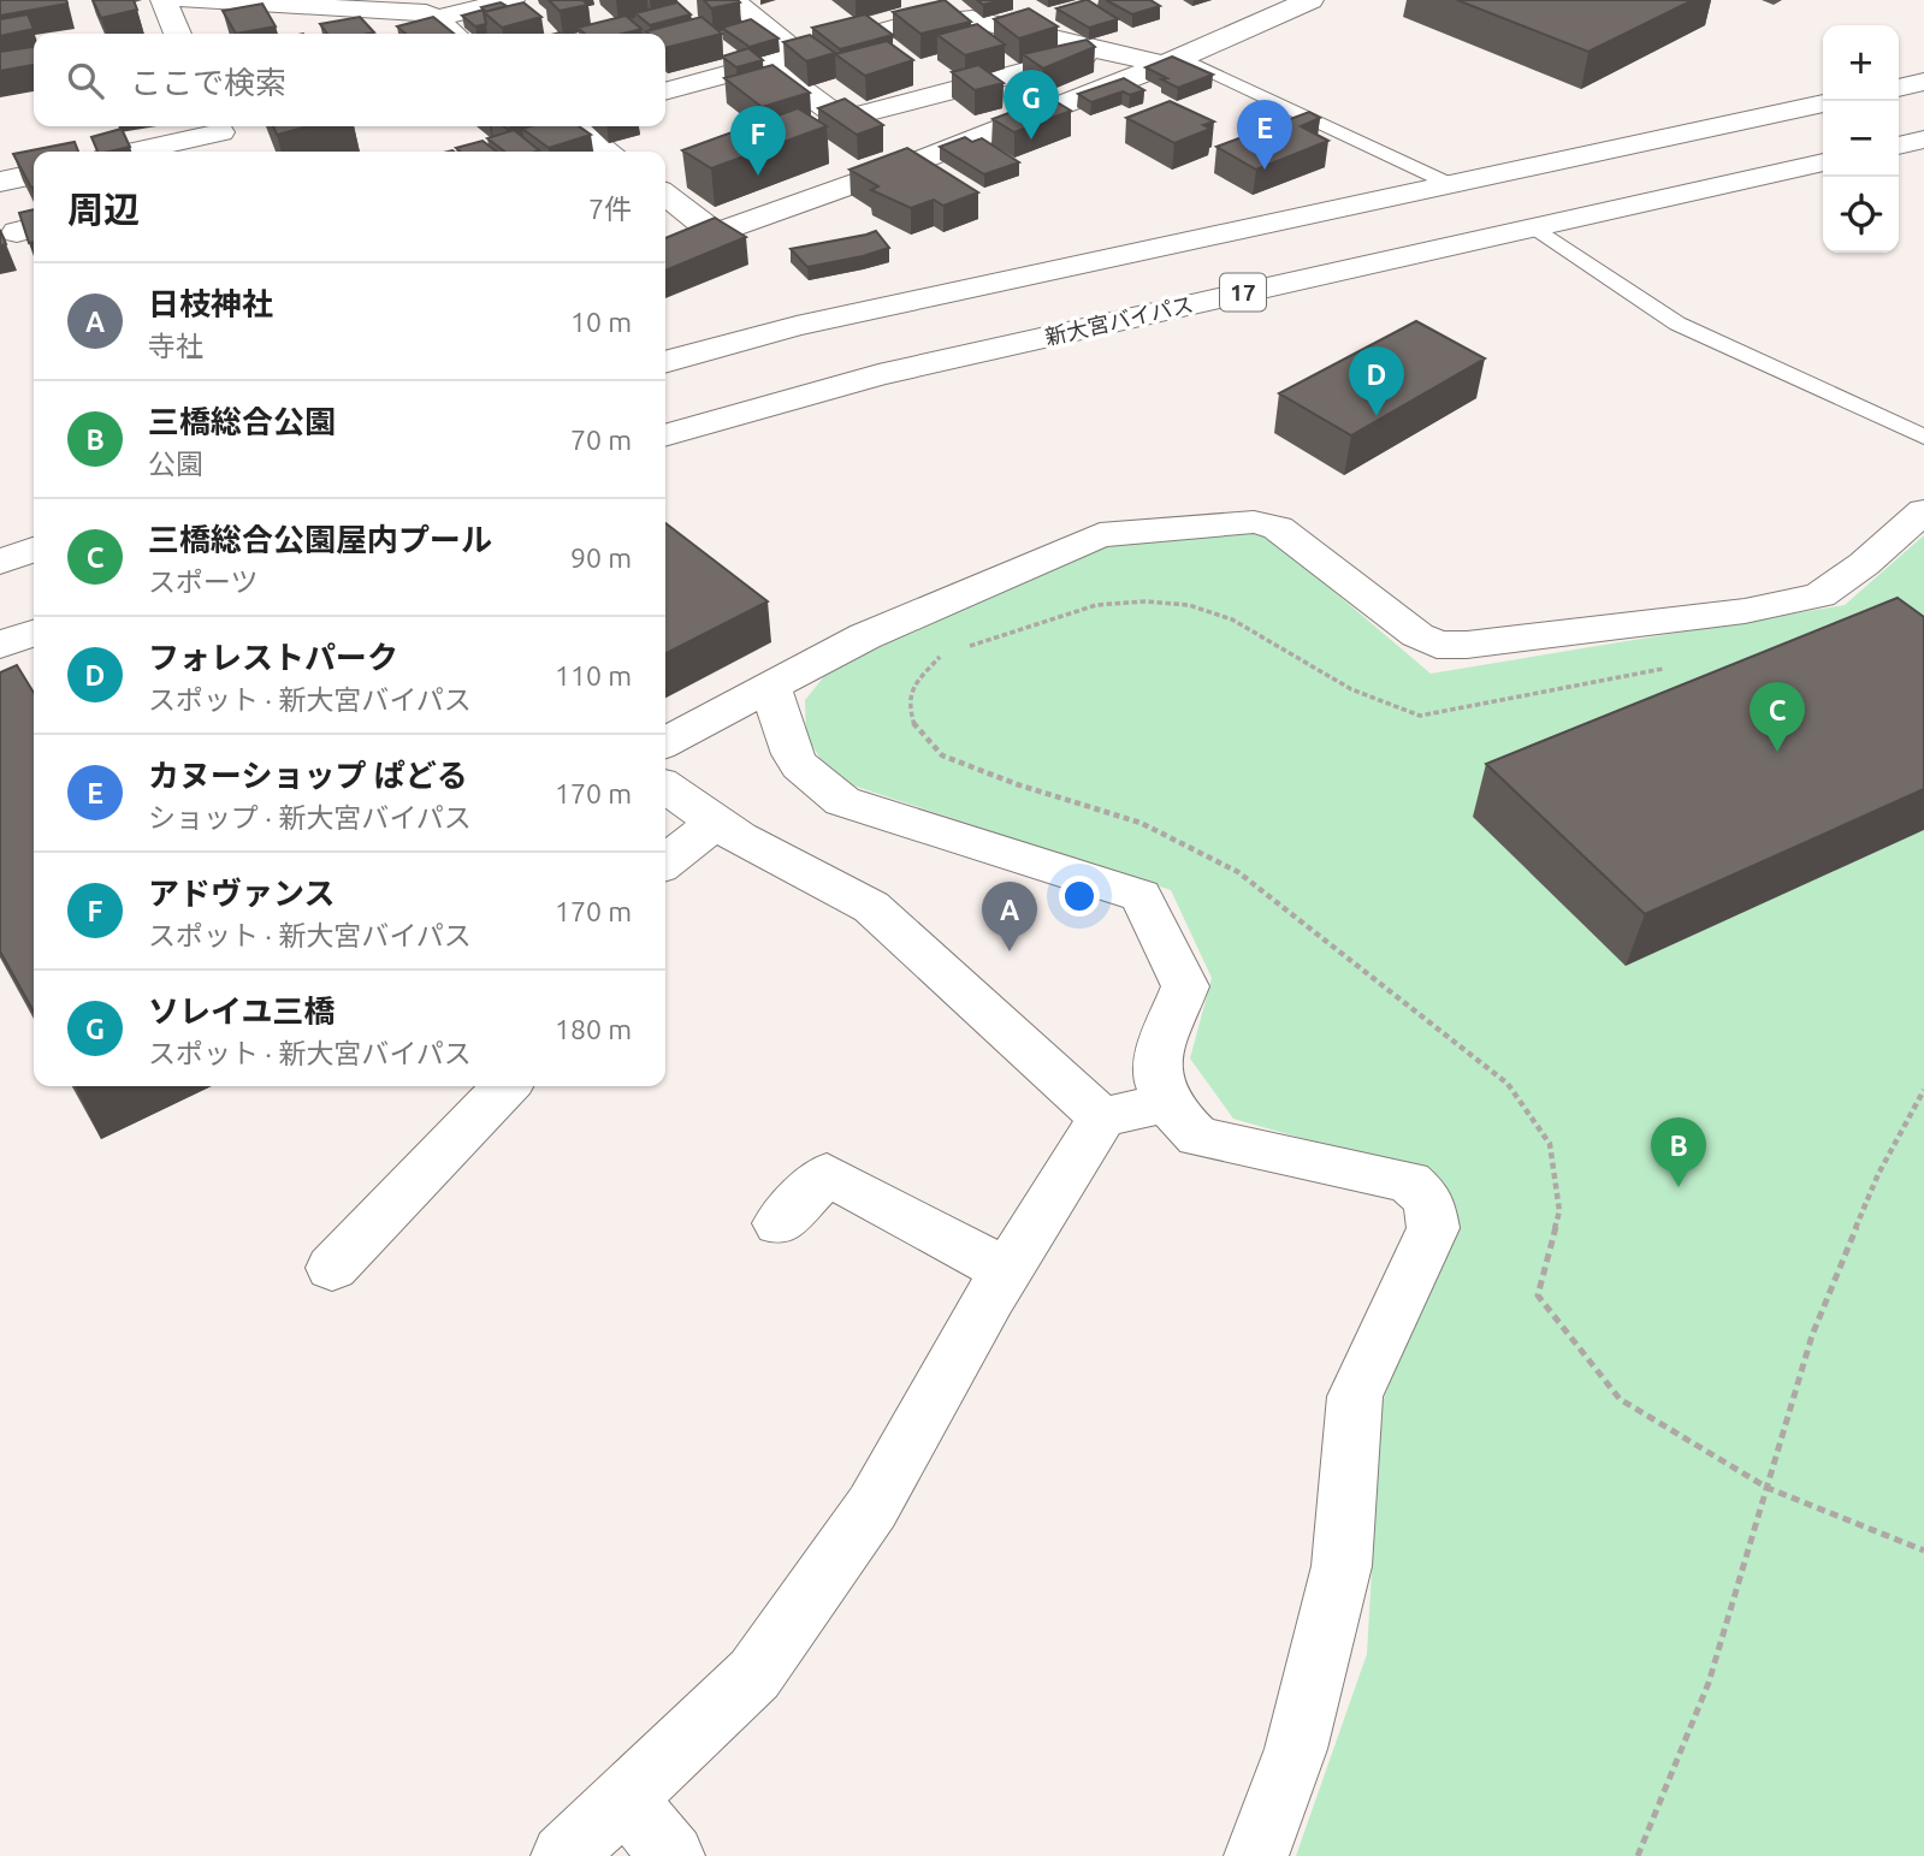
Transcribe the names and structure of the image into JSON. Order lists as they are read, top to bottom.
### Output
{
  "streets": {
    "main road": ["17", "新大宮バイパス"]
  },
  "page": {
    "map_buttons": ["+", "−"],
    "search": "ここで検索",
    "pins": [
      "G",
      "E",
      "F",
      "D",
      "C",
      "A",
      "B"
    ],
    "heading": ["周辺", "7件"],
    "list": [
      {
        "mark": "A",
        "name": "日枝神社",
        "note": "寺社",
        "value": "10 m"
      },
      {
        "mark": "B",
        "name": "三橋総合公園",
        "note": "公園",
        "value": "70 m"
      },
      {
        "mark": "C",
        "name": "三橋総合公園屋内プール",
        "note": "スポーツ",
        "value": "90 m"
      },
      {
        "mark": "D",
        "name": "フォレストパーク",
        "note": "スポット · 新大宮バイパス",
        "value": "110 m"
      },
      {
        "mark": "E",
        "name": "カヌーショップ ぱどる",
        "note": "ショップ · 新大宮バイパス",
        "value": "170 m"
      },
      {
        "mark": "F",
        "name": "アドヴァンス",
        "note": "スポット · 新大宮バイパス",
        "value": "170 m"
      },
      {
        "mark": "G",
        "name": "ソレイユ三橋",
        "note": "スポット · 新大宮バイパス",
        "value": "180 m"
      }
    ]
  }
}
